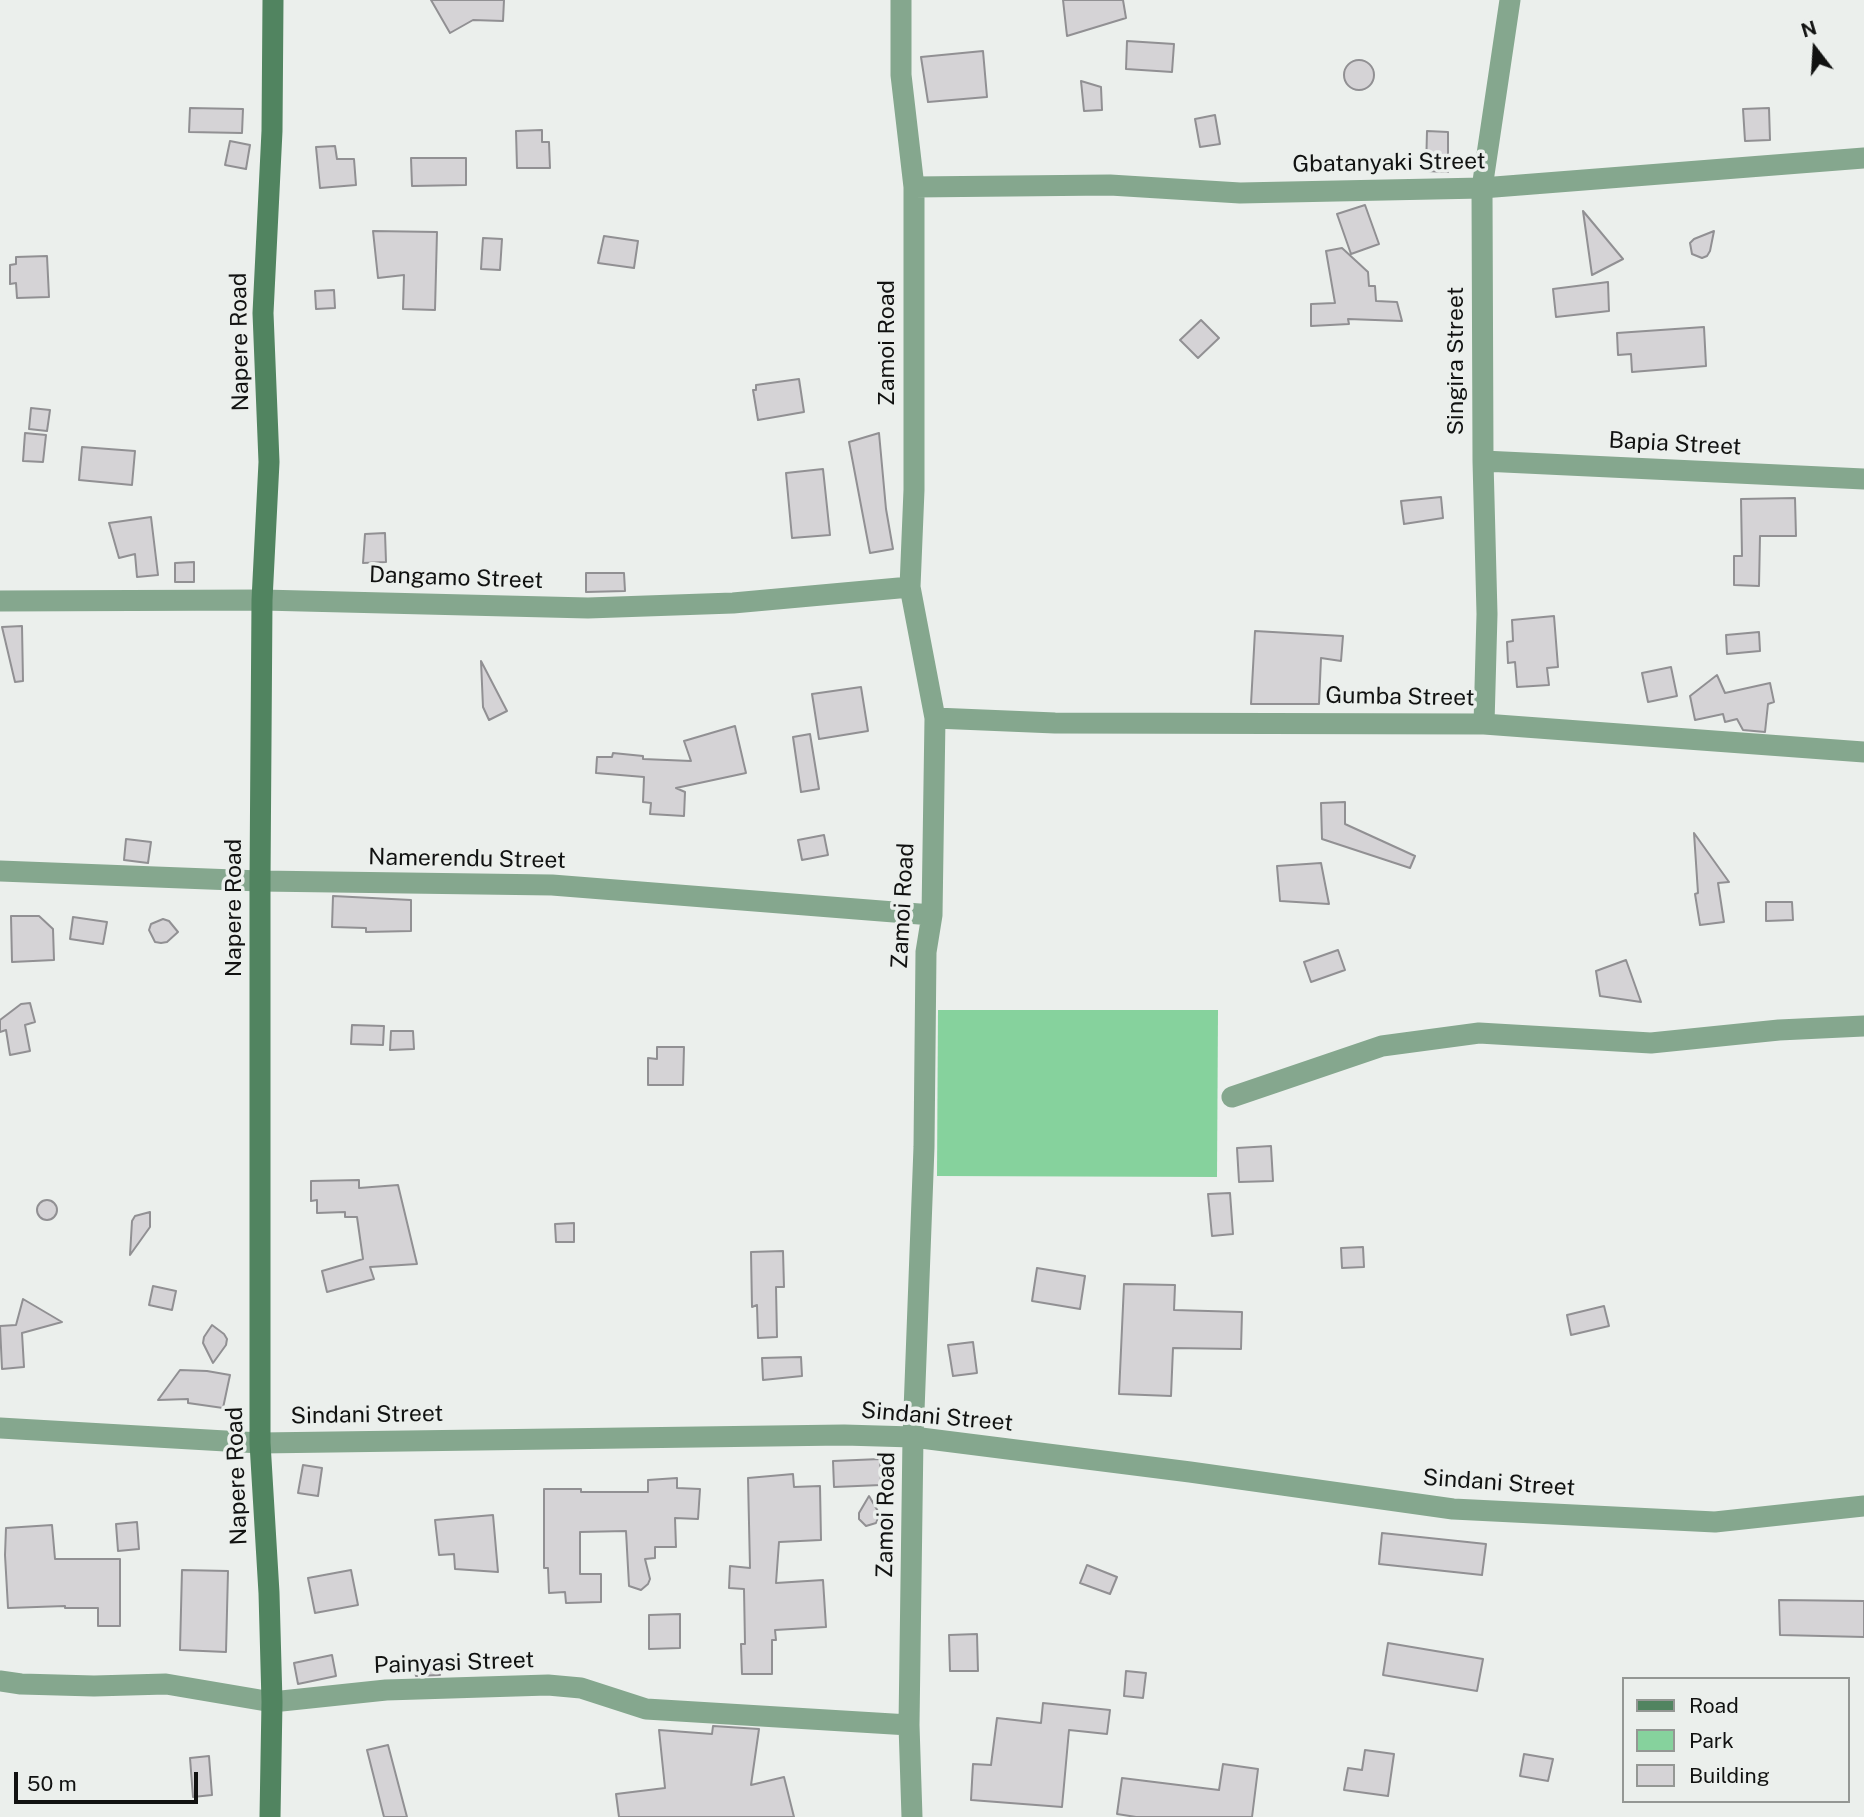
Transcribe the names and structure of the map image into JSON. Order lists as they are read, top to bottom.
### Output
{
  "streets": {
    "street": [
      "Gbatanyaki Street",
      "Napere Road",
      "Zamoi Road",
      "Singira Street",
      "Bapia Street",
      "Dangamo Street",
      "Gumba Street",
      "Namerendu Street",
      "Sindani Street",
      "Painyasi Street"
    ]
  },
  "crossings": [
    ["Gbatanyaki Street", "Zamoi Road"],
    ["Gbatanyaki Street", "Singira Street"],
    ["Napere Road", "Dangamo Street"],
    ["Napere Road", "Namerendu Street"],
    ["Napere Road", "Sindani Street"],
    ["Napere Road", "Painyasi Street"],
    ["Zamoi Road", "Dangamo Street"],
    ["Zamoi Road", "Gumba Street"],
    ["Zamoi Road", "Namerendu Street"],
    ["Zamoi Road", "Sindani Street"],
    ["Zamoi Road", "Painyasi Street"],
    ["Singira Street", "Bapia Street"],
    ["Singira Street", "Gumba Street"]
  ],
  "legend": ["Road", "Park", "Building"],
  "scale_bar": "50 m",
  "north": "top"
}
